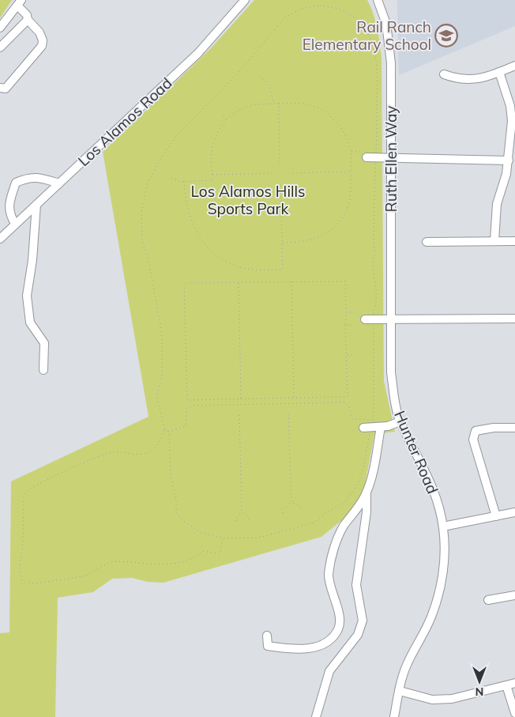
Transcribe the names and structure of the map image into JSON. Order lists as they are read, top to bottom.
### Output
{
  "streets": {
    "street": ["Los Alamos Road", "Ruth Ellen Way", "Hunter Road"]
  },
  "crossings": [
    ["Ruth Ellen Way", "Hunter Road"]
  ],
  "parks": ["Los Alamos Hills Sports Park"],
  "places": {
    "school or university": ["Rail Ranch Elementary School"]
  },
  "north": "bottom"
}
